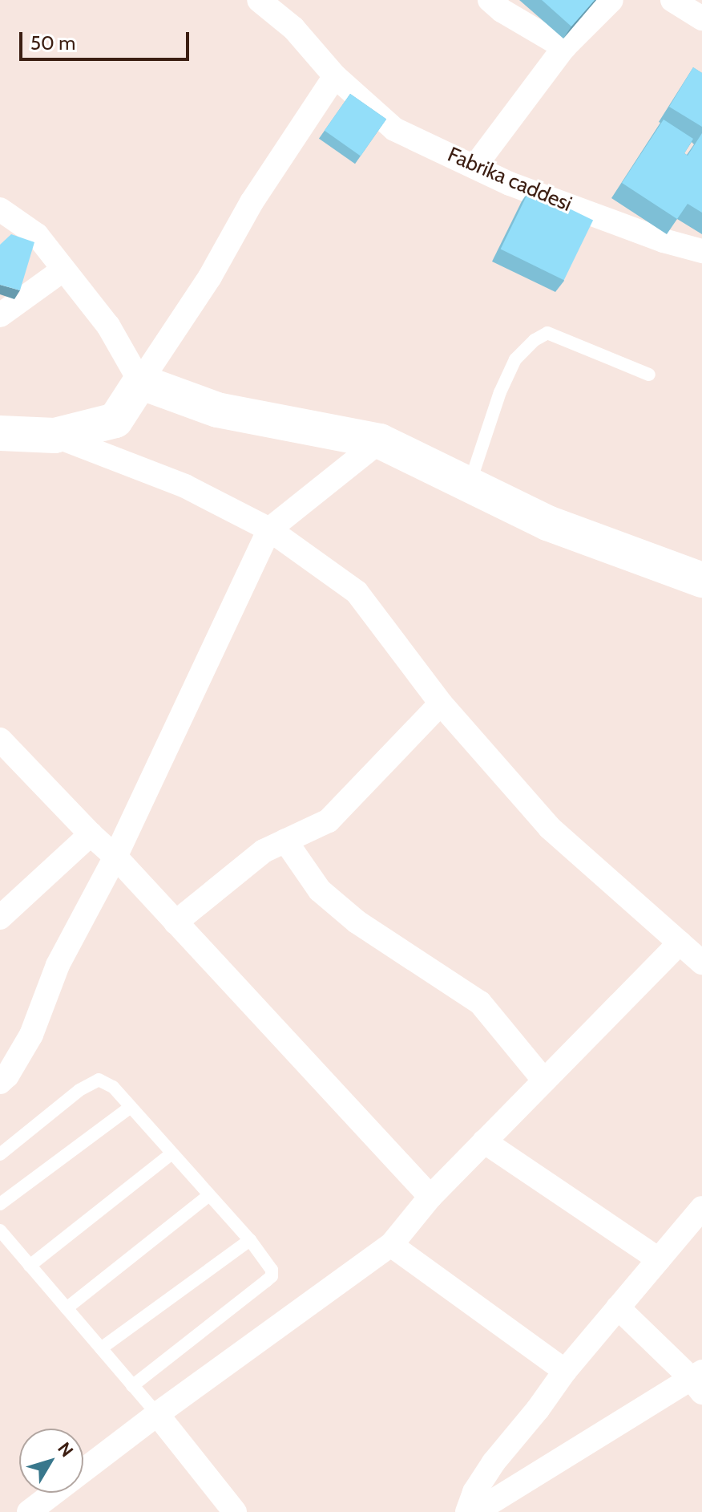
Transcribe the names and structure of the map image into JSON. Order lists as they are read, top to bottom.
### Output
{
  "streets": {
    "street": ["Fabrika caddesi"]
  },
  "scale_bar": "50 m",
  "north": "top right"
}
